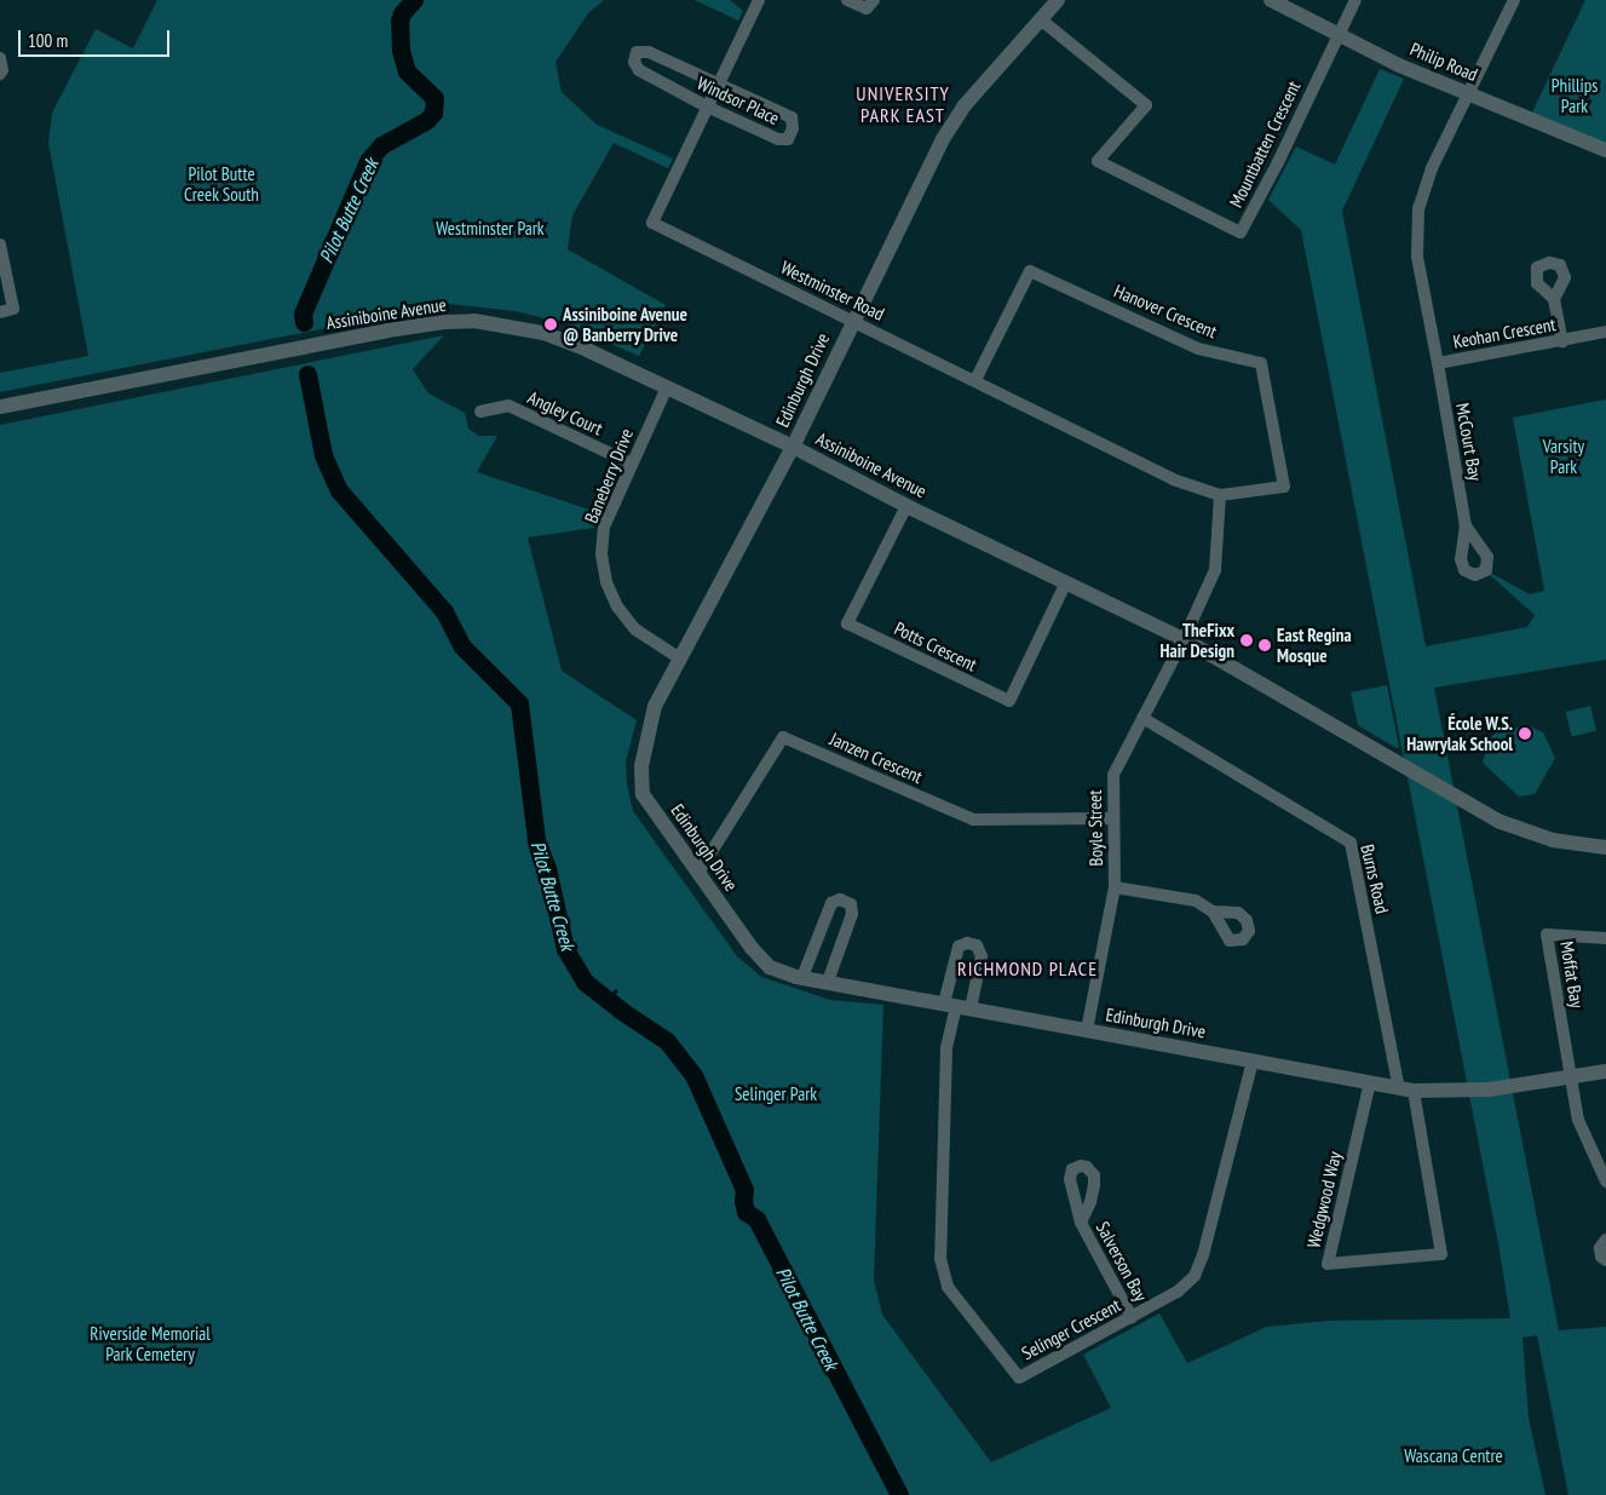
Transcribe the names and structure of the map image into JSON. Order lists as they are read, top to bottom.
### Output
{
  "streets": {
    "street": [
      "Philip Road",
      "Windsor Place",
      "Mountbatten Crescent",
      "Westminster Road",
      "Hanover Crescent",
      "Assiniboine Avenue",
      "Keohan Crescent",
      "Edinburgh Drive",
      "Angley Court",
      "McCourt Bay",
      "Baneberry Drive",
      "Potts Crescent",
      "Janzen Crescent",
      "Boyle Street",
      "Burns Road",
      "Moffat Bay",
      "Wedgwood Way",
      "Salverson Bay",
      "Selinger Crescent"
    ]
  },
  "crossings": [
    ["Philip Road", "Mountbatten Crescent"],
    ["Philip Road", "Keohan Crescent"],
    ["Windsor Place", "Westminster Road"],
    ["Mountbatten Crescent", "Edinburgh Drive"],
    ["Westminster Road", "Hanover Crescent"],
    ["Westminster Road", "Edinburgh Drive"],
    ["Westminster Road", "Boyle Street"],
    ["Hanover Crescent", "Boyle Street"],
    ["Assiniboine Avenue", "Edinburgh Drive"],
    ["Assiniboine Avenue", "Baneberry Drive"],
    ["Assiniboine Avenue", "Potts Crescent"],
    ["Assiniboine Avenue", "Boyle Street"],
    ["Keohan Crescent", "McCourt Bay"],
    ["Edinburgh Drive", "Baneberry Drive"],
    ["Edinburgh Drive", "Janzen Crescent"],
    ["Edinburgh Drive", "Boyle Street"],
    ["Edinburgh Drive", "Burns Road"],
    ["Edinburgh Drive", "Moffat Bay"],
    ["Edinburgh Drive", "Wedgwood Way"],
    ["Edinburgh Drive", "Selinger Crescent"],
    ["Angley Court", "Baneberry Drive"],
    ["Janzen Crescent", "Boyle Street"],
    ["Boyle Street", "Burns Road"],
    ["Burns Road", "Wedgwood Way"],
    ["Salverson Bay", "Selinger Crescent"]
  ],
  "districts": ["UNIVERSITY PARK EAST", "RICHMOND PLACE"],
  "water": ["Pilot Butte Creek"],
  "parks": [
    "Phillips Park",
    "Pilot Butte Creek South",
    "Westminster Park",
    "Varsity Park",
    "Selinger Park",
    "Riverside Memorial Park Cemetery",
    "Wascana Centre"
  ],
  "places": [
    "Assiniboine Avenue @ Banberry Drive",
    "TheFixx Hair Design",
    "East Regina Mosque",
    "École W.S. Hawrylak School"
  ],
  "scale_bar": "100 m"
}
